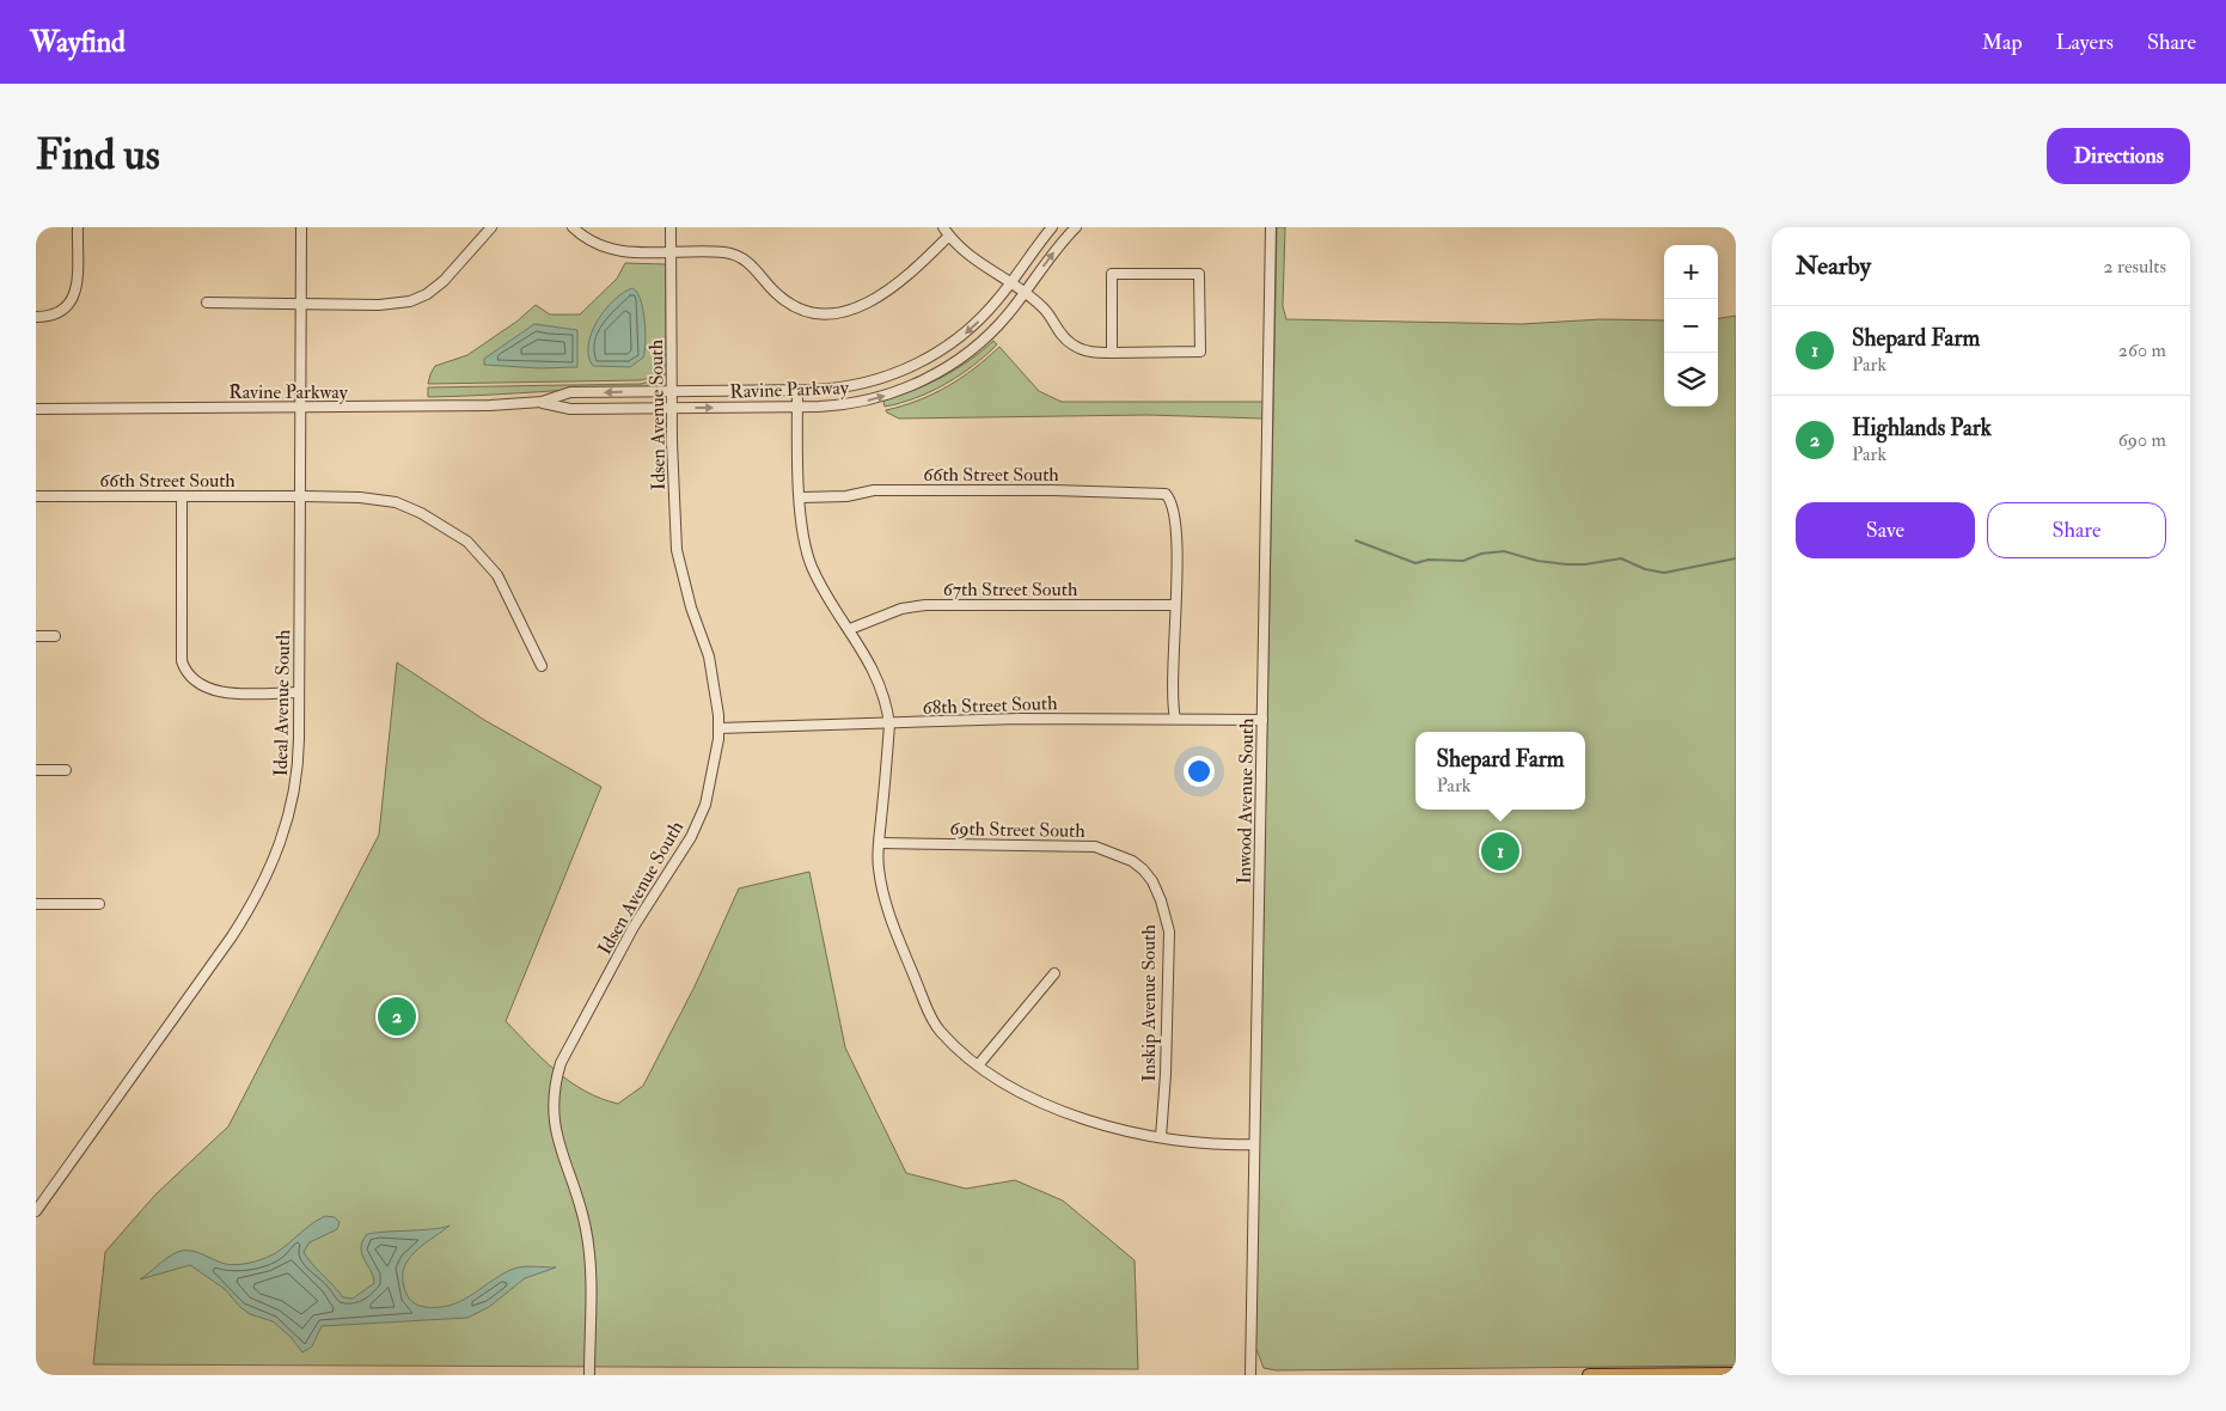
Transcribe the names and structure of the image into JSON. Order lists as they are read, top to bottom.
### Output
{
  "streets": {
    "street": [
      "Ravine Parkway",
      "Idsen Avenue South",
      "66th Street South",
      "67th Street South",
      "Ideal Avenue South",
      "68th Street South",
      "Inwood Avenue South",
      "69th Street South",
      "Inskip Avenue South"
    ]
  },
  "crossings": [
    ["Ravine Parkway", "Idsen Avenue South"],
    ["Ravine Parkway", "Ideal Avenue South"],
    ["Idsen Avenue South", "68th Street South"],
    ["66th Street South", "67th Street South"],
    ["66th Street South", "Ideal Avenue South"],
    ["68th Street South", "Inwood Avenue South"],
    ["69th Street South", "Inskip Avenue South"]
  ],
  "page": {
    "header": "Wayfind",
    "nav": ["Map", "Layers", "Share"],
    "buttons": [
      "Directions",
      ["Save", "Share"]
    ],
    "title": "Find us",
    "heading": ["Nearby", "2 results"],
    "map_buttons": ["+", "−"],
    "list": [
      {
        "mark": "1",
        "name": "Shepard Farm",
        "note": "Park",
        "value": "260 m"
      },
      {
        "mark": "2",
        "name": "Highlands Park",
        "note": "Park",
        "value": "690 m"
      }
    ],
    "popup": ["Shepard Farm", "Park"],
    "pins": ["1", "2"]
  }
}
